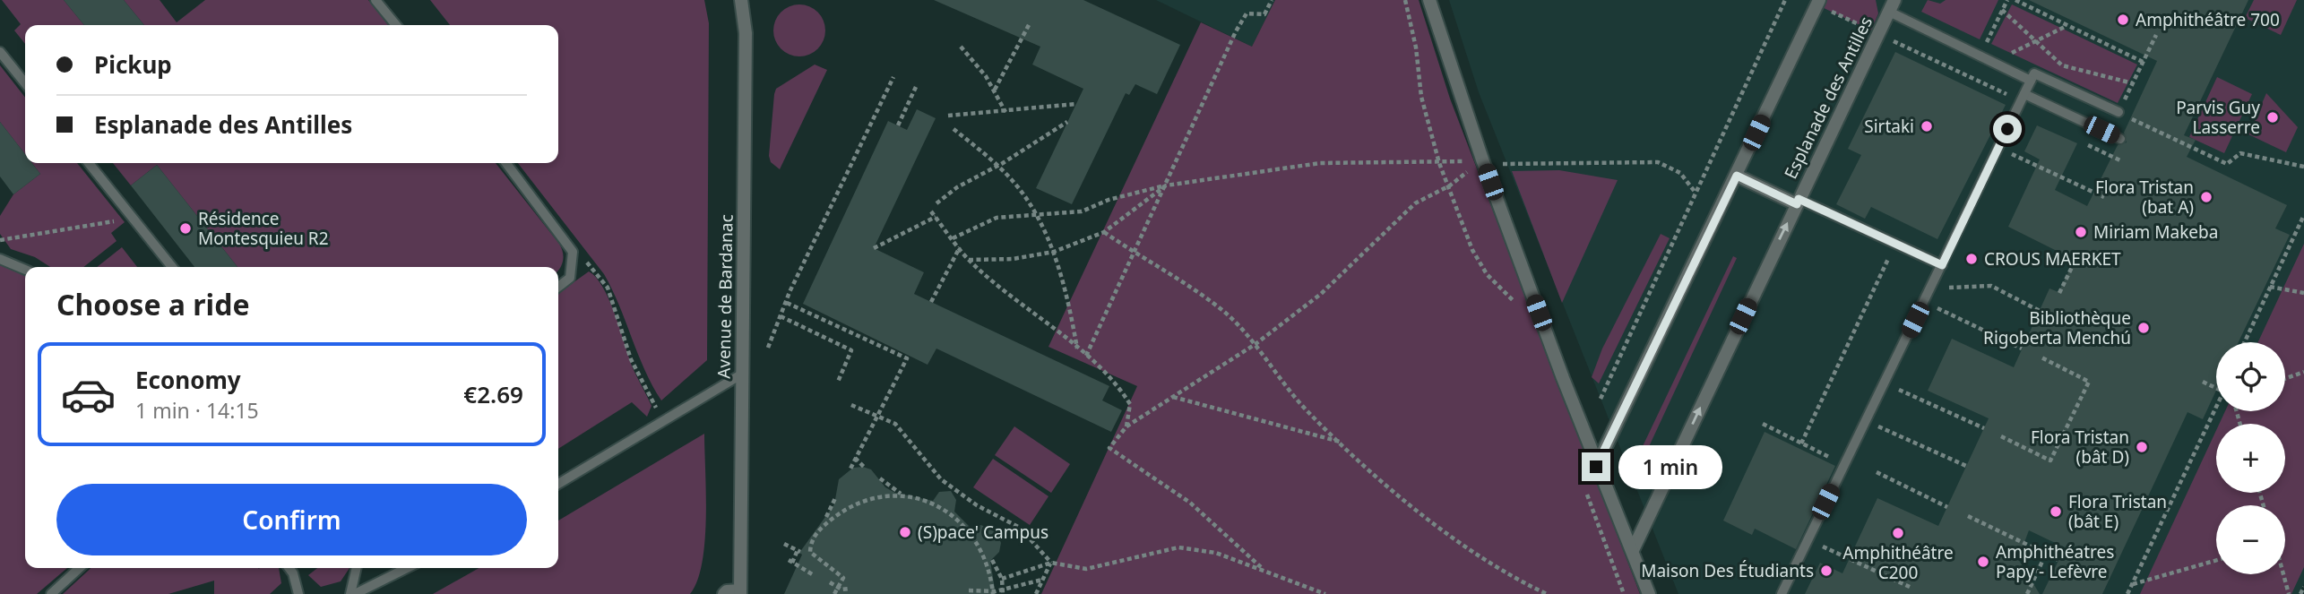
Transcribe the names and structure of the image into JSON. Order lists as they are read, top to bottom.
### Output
{
  "streets": {
    "street": ["Esplanade des Antilles", "Avenue de Bardanac"]
  },
  "places": [
    "Amphithéâtre 700",
    "Parvis Guy Lasserre",
    "Sirtaki",
    "Flora Tristan (bat A)",
    "Résidence Montesquieu R2",
    "Miriam Makeba",
    "CROUS MAERKET",
    "Bibliothèque Rigoberta Menchú",
    "Flora Tristan (bât D)",
    "Flora Tristan (bât E)",
    "(S)pace' Campus",
    "Amphithéâtre C200",
    "Amphithéatres Papy - Lefèvre",
    "Maison Des Étudiants"
  ],
  "page": {
    "banner": ["Pickup", "Esplanade des Antilles"],
    "heading": "Choose a ride",
    "map_buttons": ["+", "−"],
    "list": [
      {
        "name": "Economy",
        "note": "1 min · 14:15",
        "value": "€2.69"
      }
    ],
    "bubble": "1 min",
    "buttons": "Confirm"
  }
}
